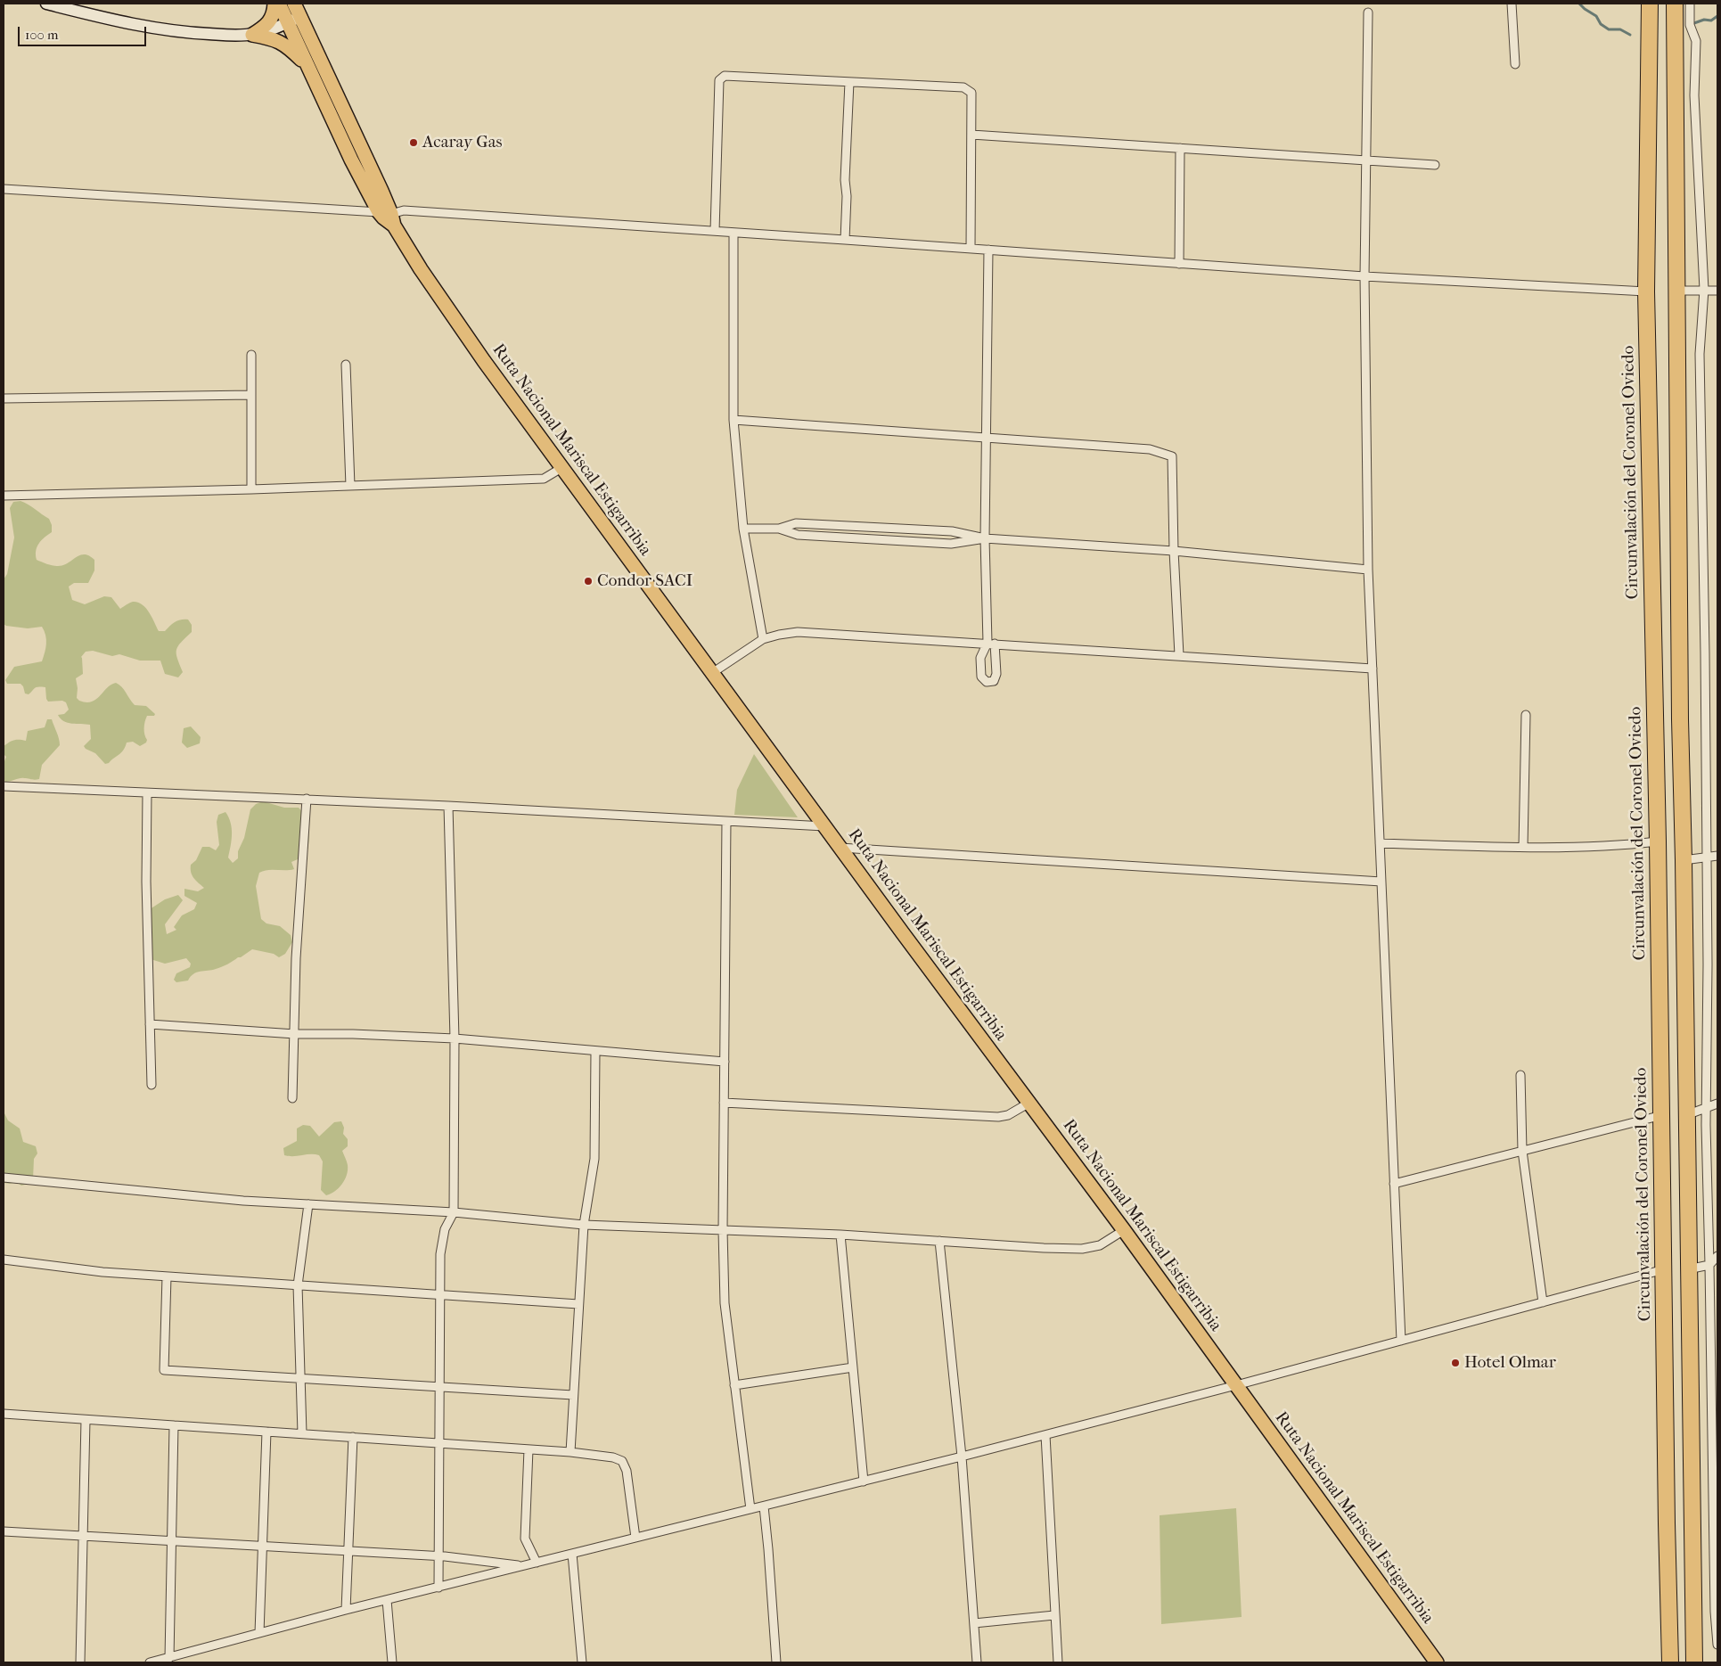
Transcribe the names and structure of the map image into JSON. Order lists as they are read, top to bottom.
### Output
{
  "streets": {
    "highway": ["Circunvalación del Coronel Oviedo"],
    "main road": ["Ruta Nacional Mariscal Estigarribia"]
  },
  "places": ["Acaray Gas", "Condor SACI", "Hotel Olmar"],
  "scale_bar": "100 m"
}
